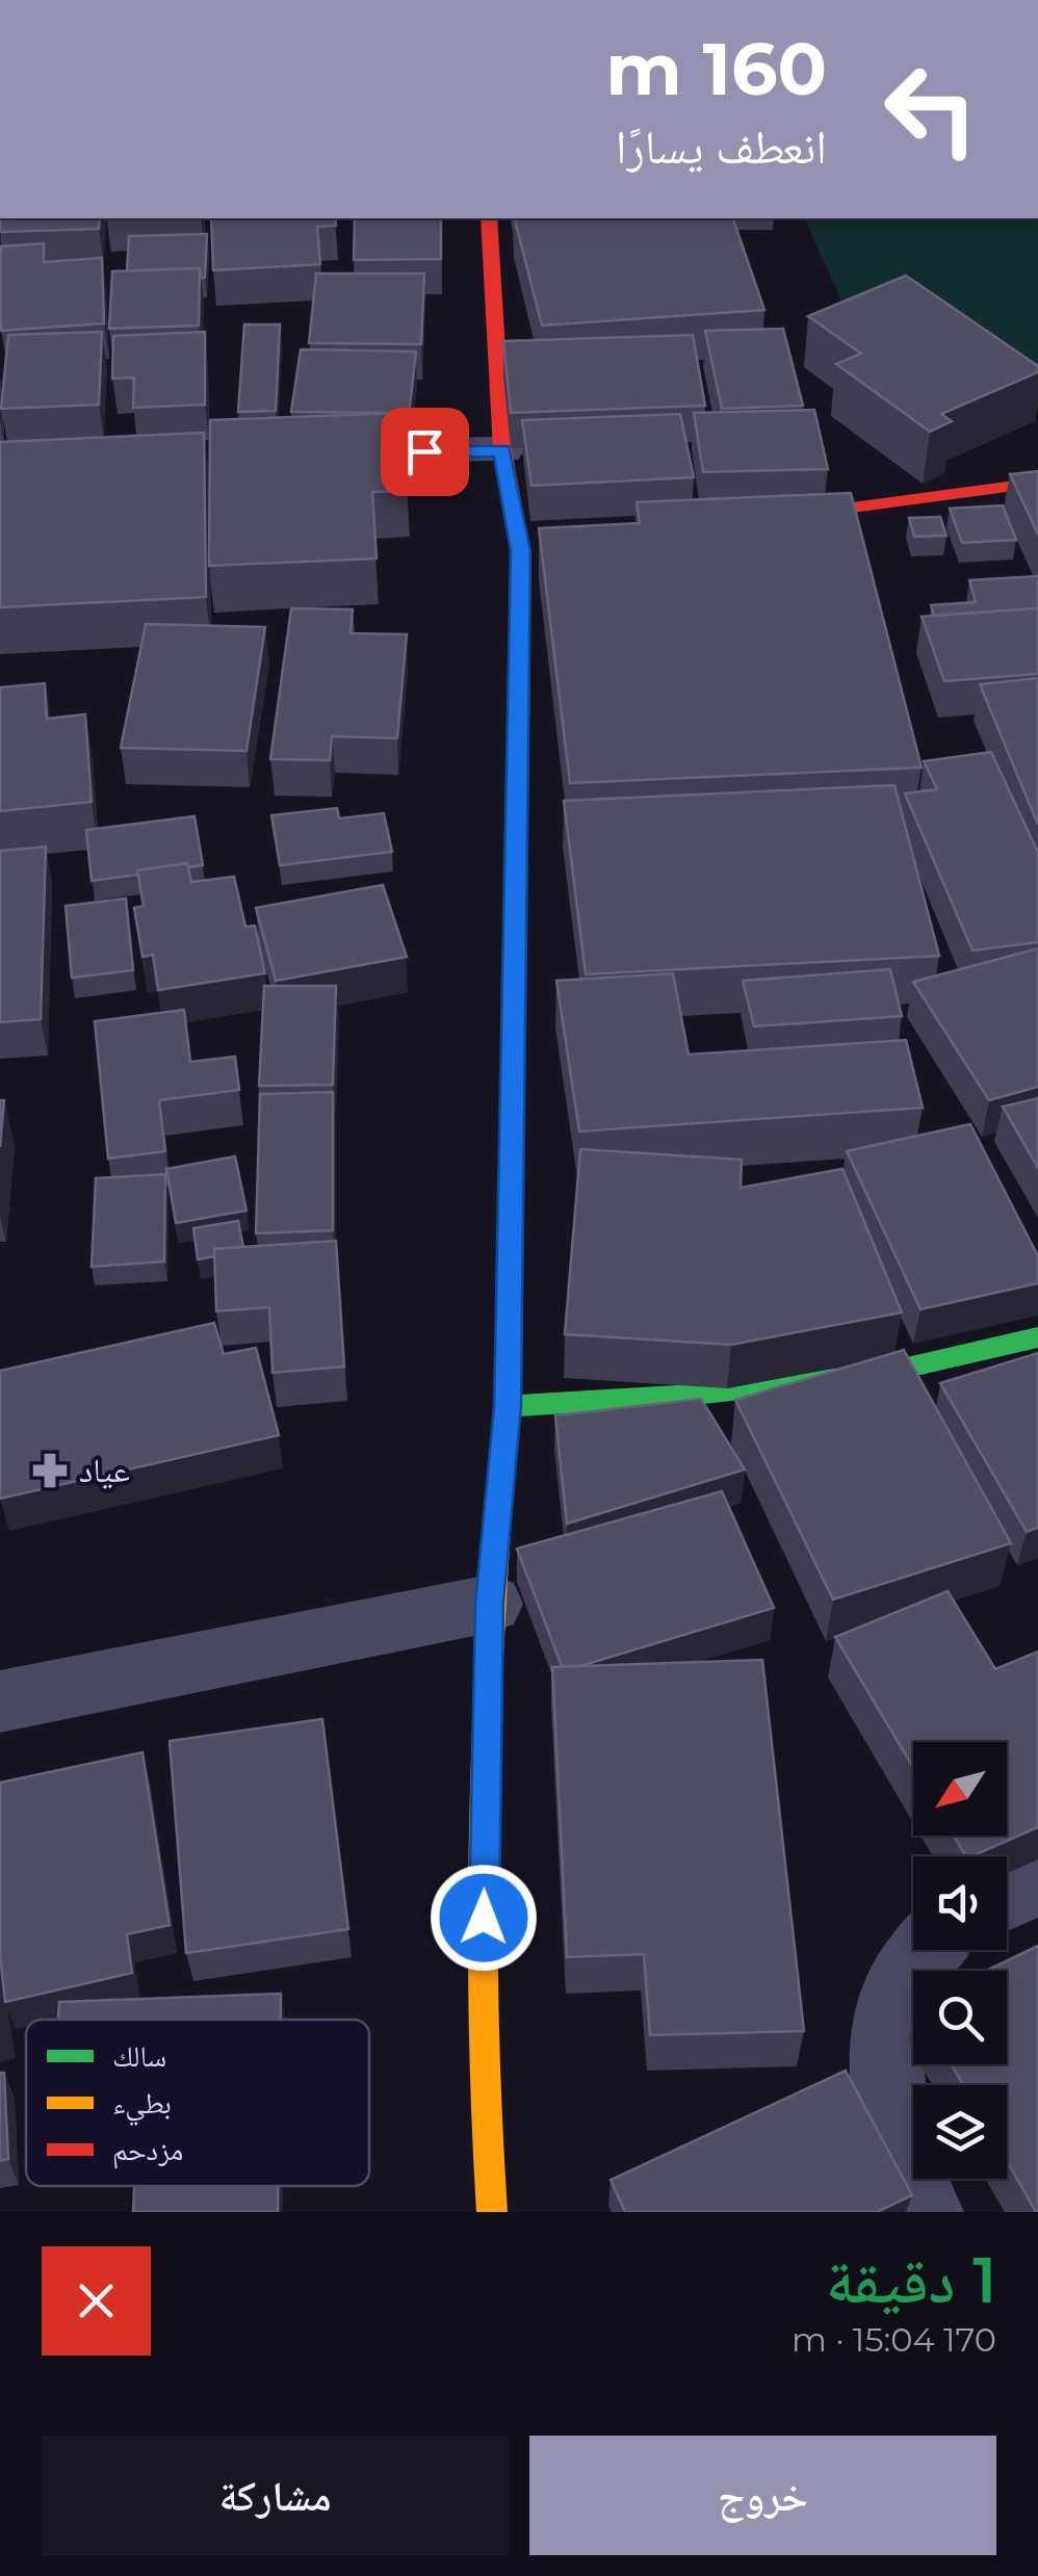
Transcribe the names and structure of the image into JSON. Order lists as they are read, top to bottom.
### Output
{
  "places": {
    "pharmacy": ["عياد"]
  },
  "legend": ["سالك", "بطيء", "مزدحم"],
  "north": "bottom left",
  "page": {
    "turn": ["160 m", "انعطف يسارًا"],
    "heading": ["1 دقيقة", "170 m · 15:04"],
    "buttons": ["خروج", "مشاركة"]
  }
}
